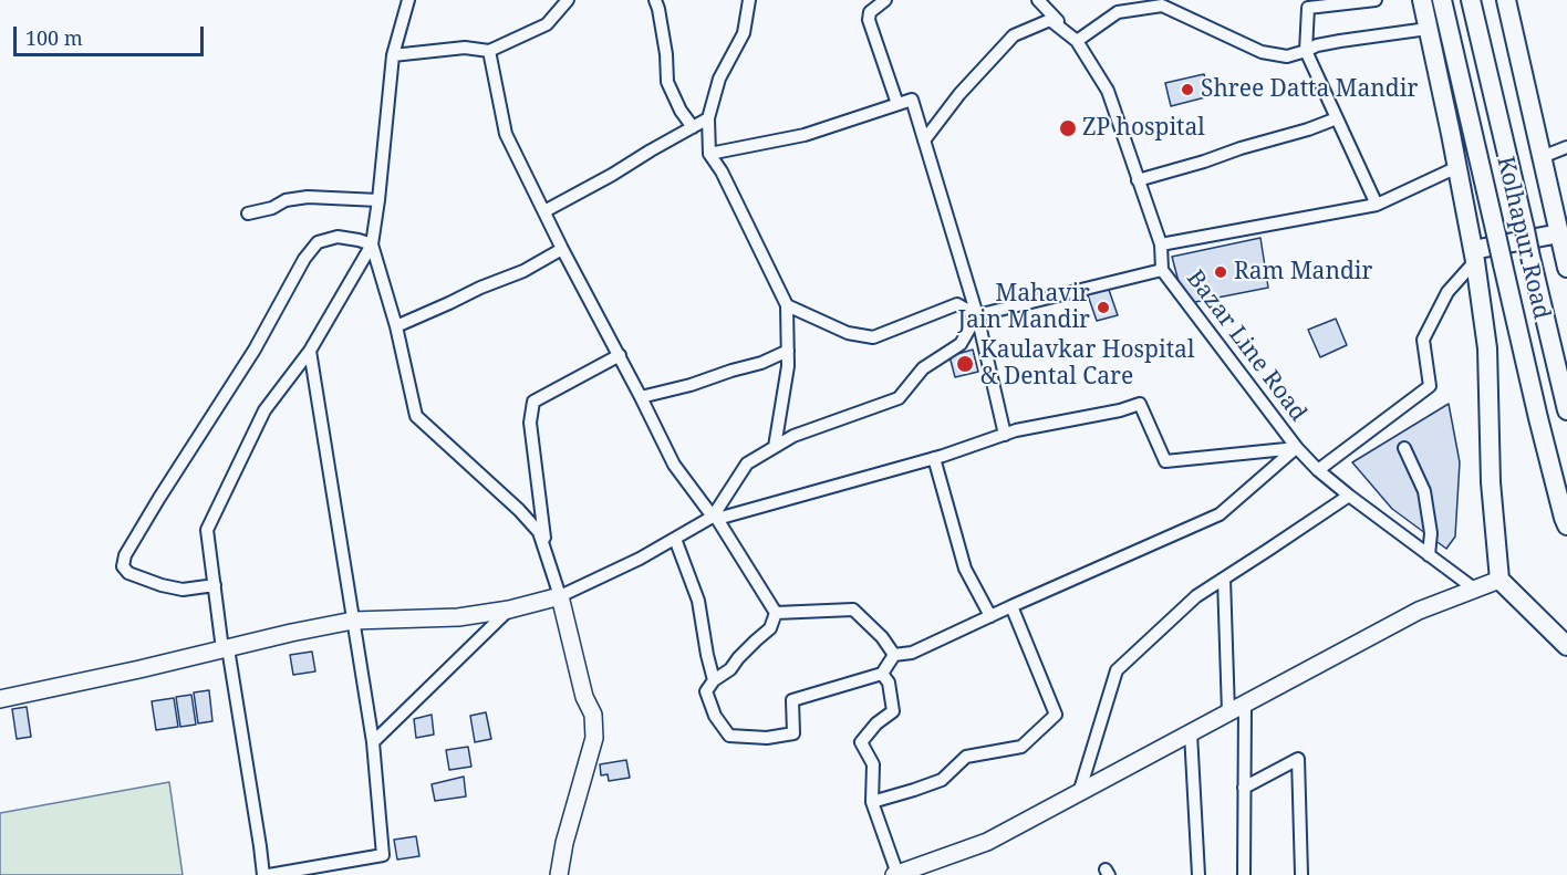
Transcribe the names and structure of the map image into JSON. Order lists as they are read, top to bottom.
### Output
{
  "streets": {
    "highway": ["Kolhapur Road"],
    "street": ["Bazar Line Road"]
  },
  "places": [
    "Shree Datta Mandir",
    "ZP hospital",
    "Ram Mandir",
    "Mahavir Jain Mandir",
    "Kaulavkar Hospital & Dental Care"
  ],
  "scale_bar": "100 m"
}
